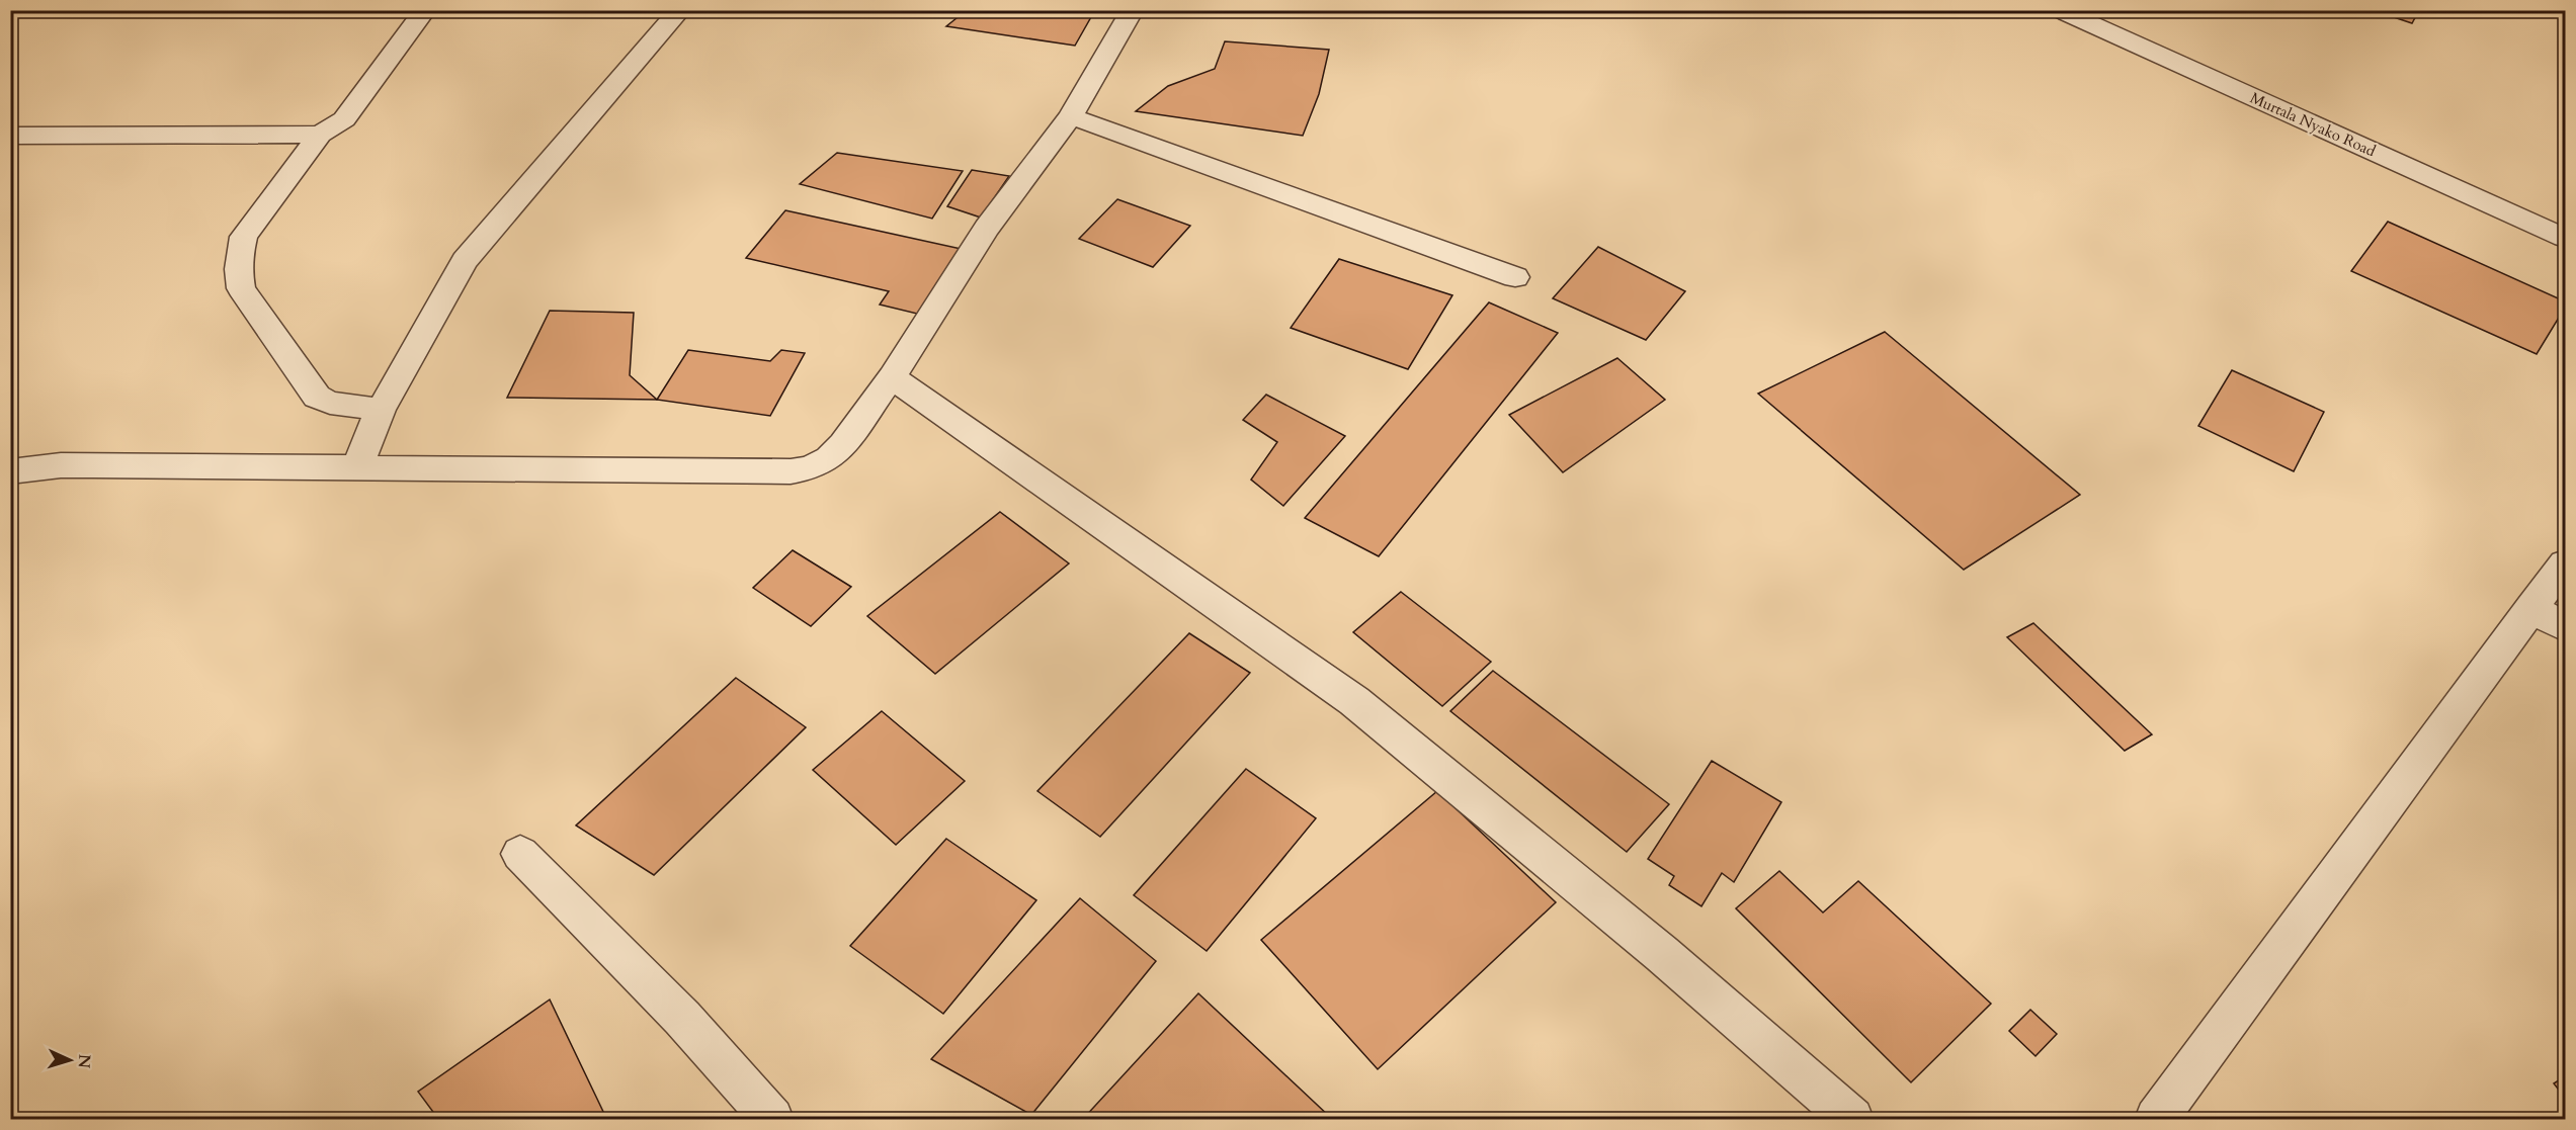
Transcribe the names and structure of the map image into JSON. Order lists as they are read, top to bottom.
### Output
{
  "streets": {
    "street": ["Murtala Nyako Road"]
  },
  "north": "right"
}
